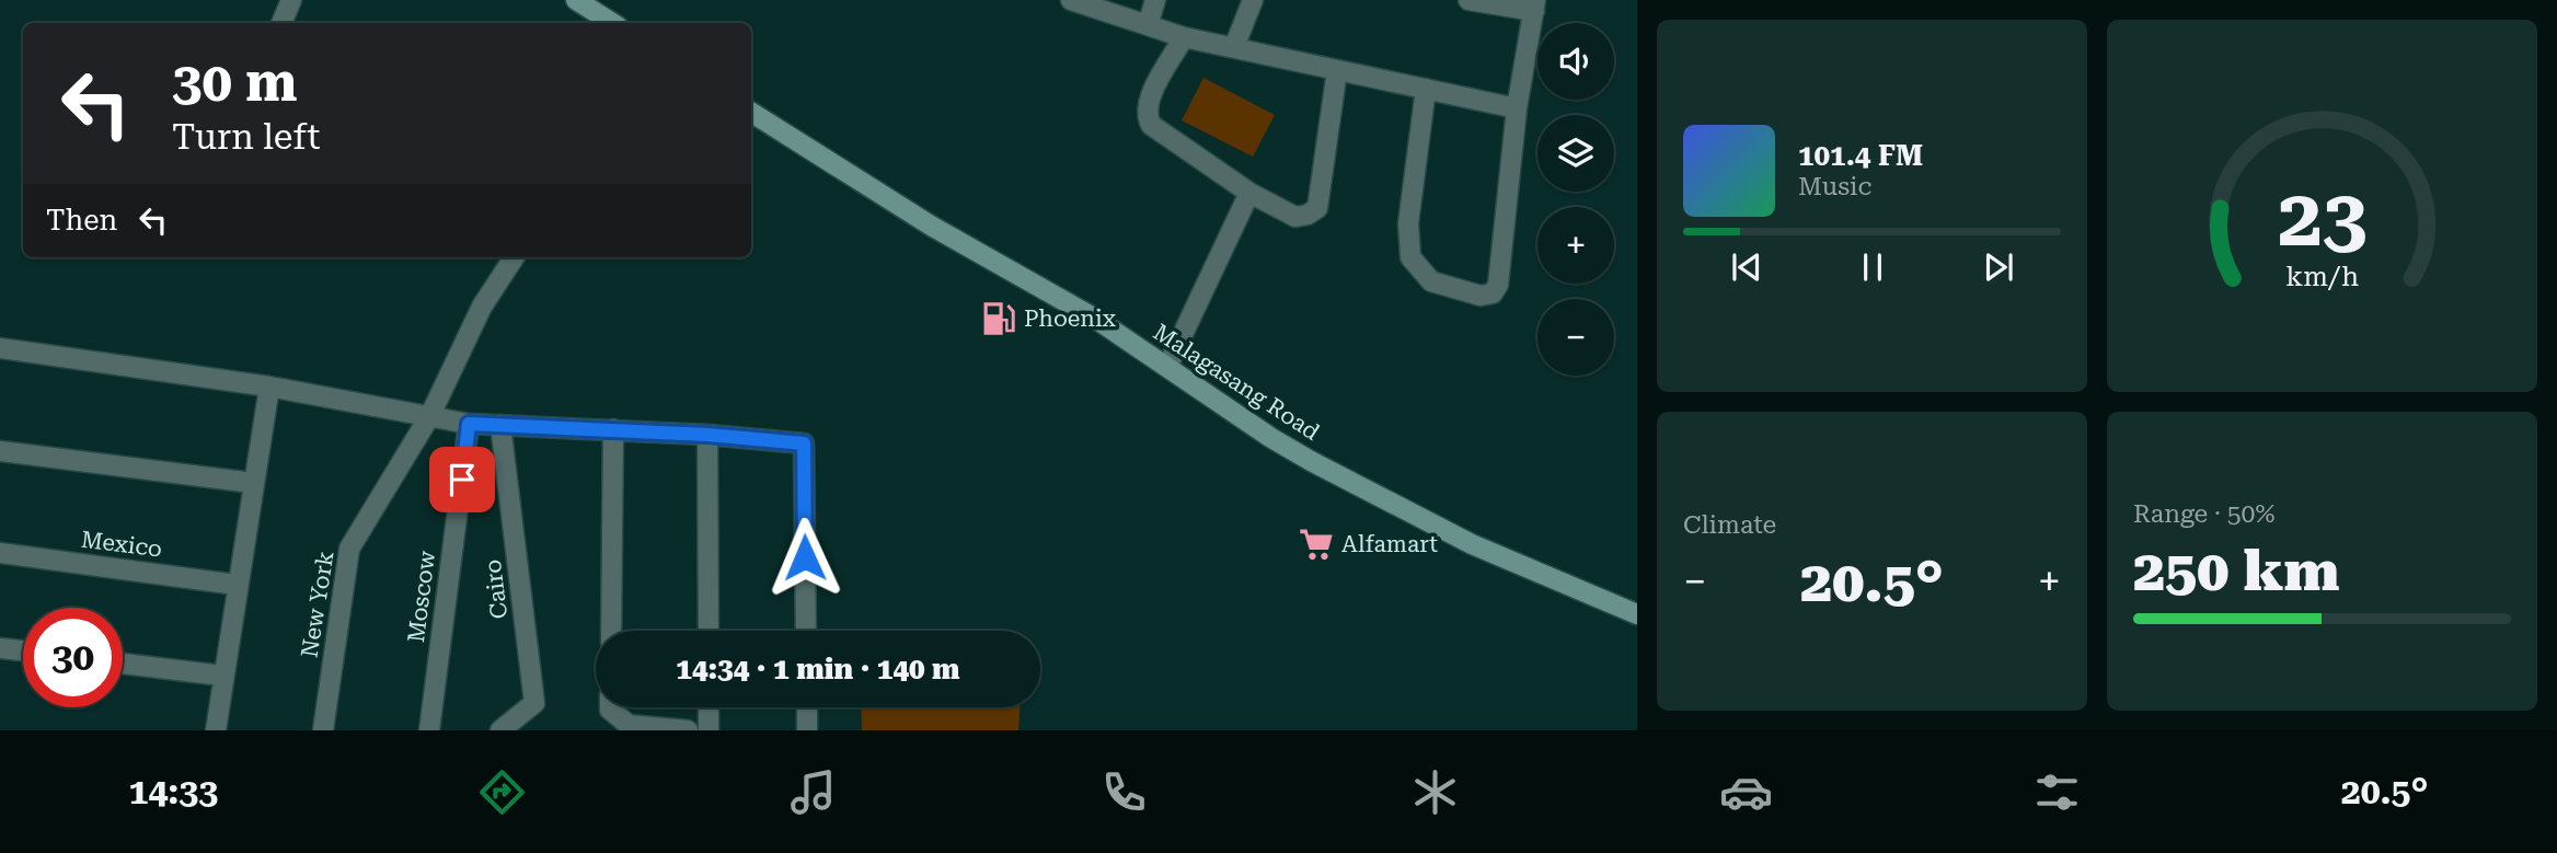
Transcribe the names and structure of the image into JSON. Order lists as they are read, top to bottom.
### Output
{
  "streets": {
    "main road": ["Malagasang Road"],
    "street": [
      "Mexico",
      "Cairo",
      "Moscow",
      "New York"
    ]
  },
  "places": {
    "fuel station": ["Phoenix"],
    "supermarket": ["Alfamart"]
  },
  "page": {
    "map_buttons": ["+", "−"],
    "turn": ["30 m", "Turn left"],
    "song": ["101.4 FM", "Music"],
    "then": "Then",
    "tile": [
      "Climate",
      ["Range · 50%", "250 km"]
    ],
    "heat": ["−", "20.5°", "+"],
    "limit": "30",
    "trip": "14:34 · 1 min · 140 m",
    "tabs": ["14:33", "20.5°"],
    "gauge": ["23", "km/h"]
  }
}
